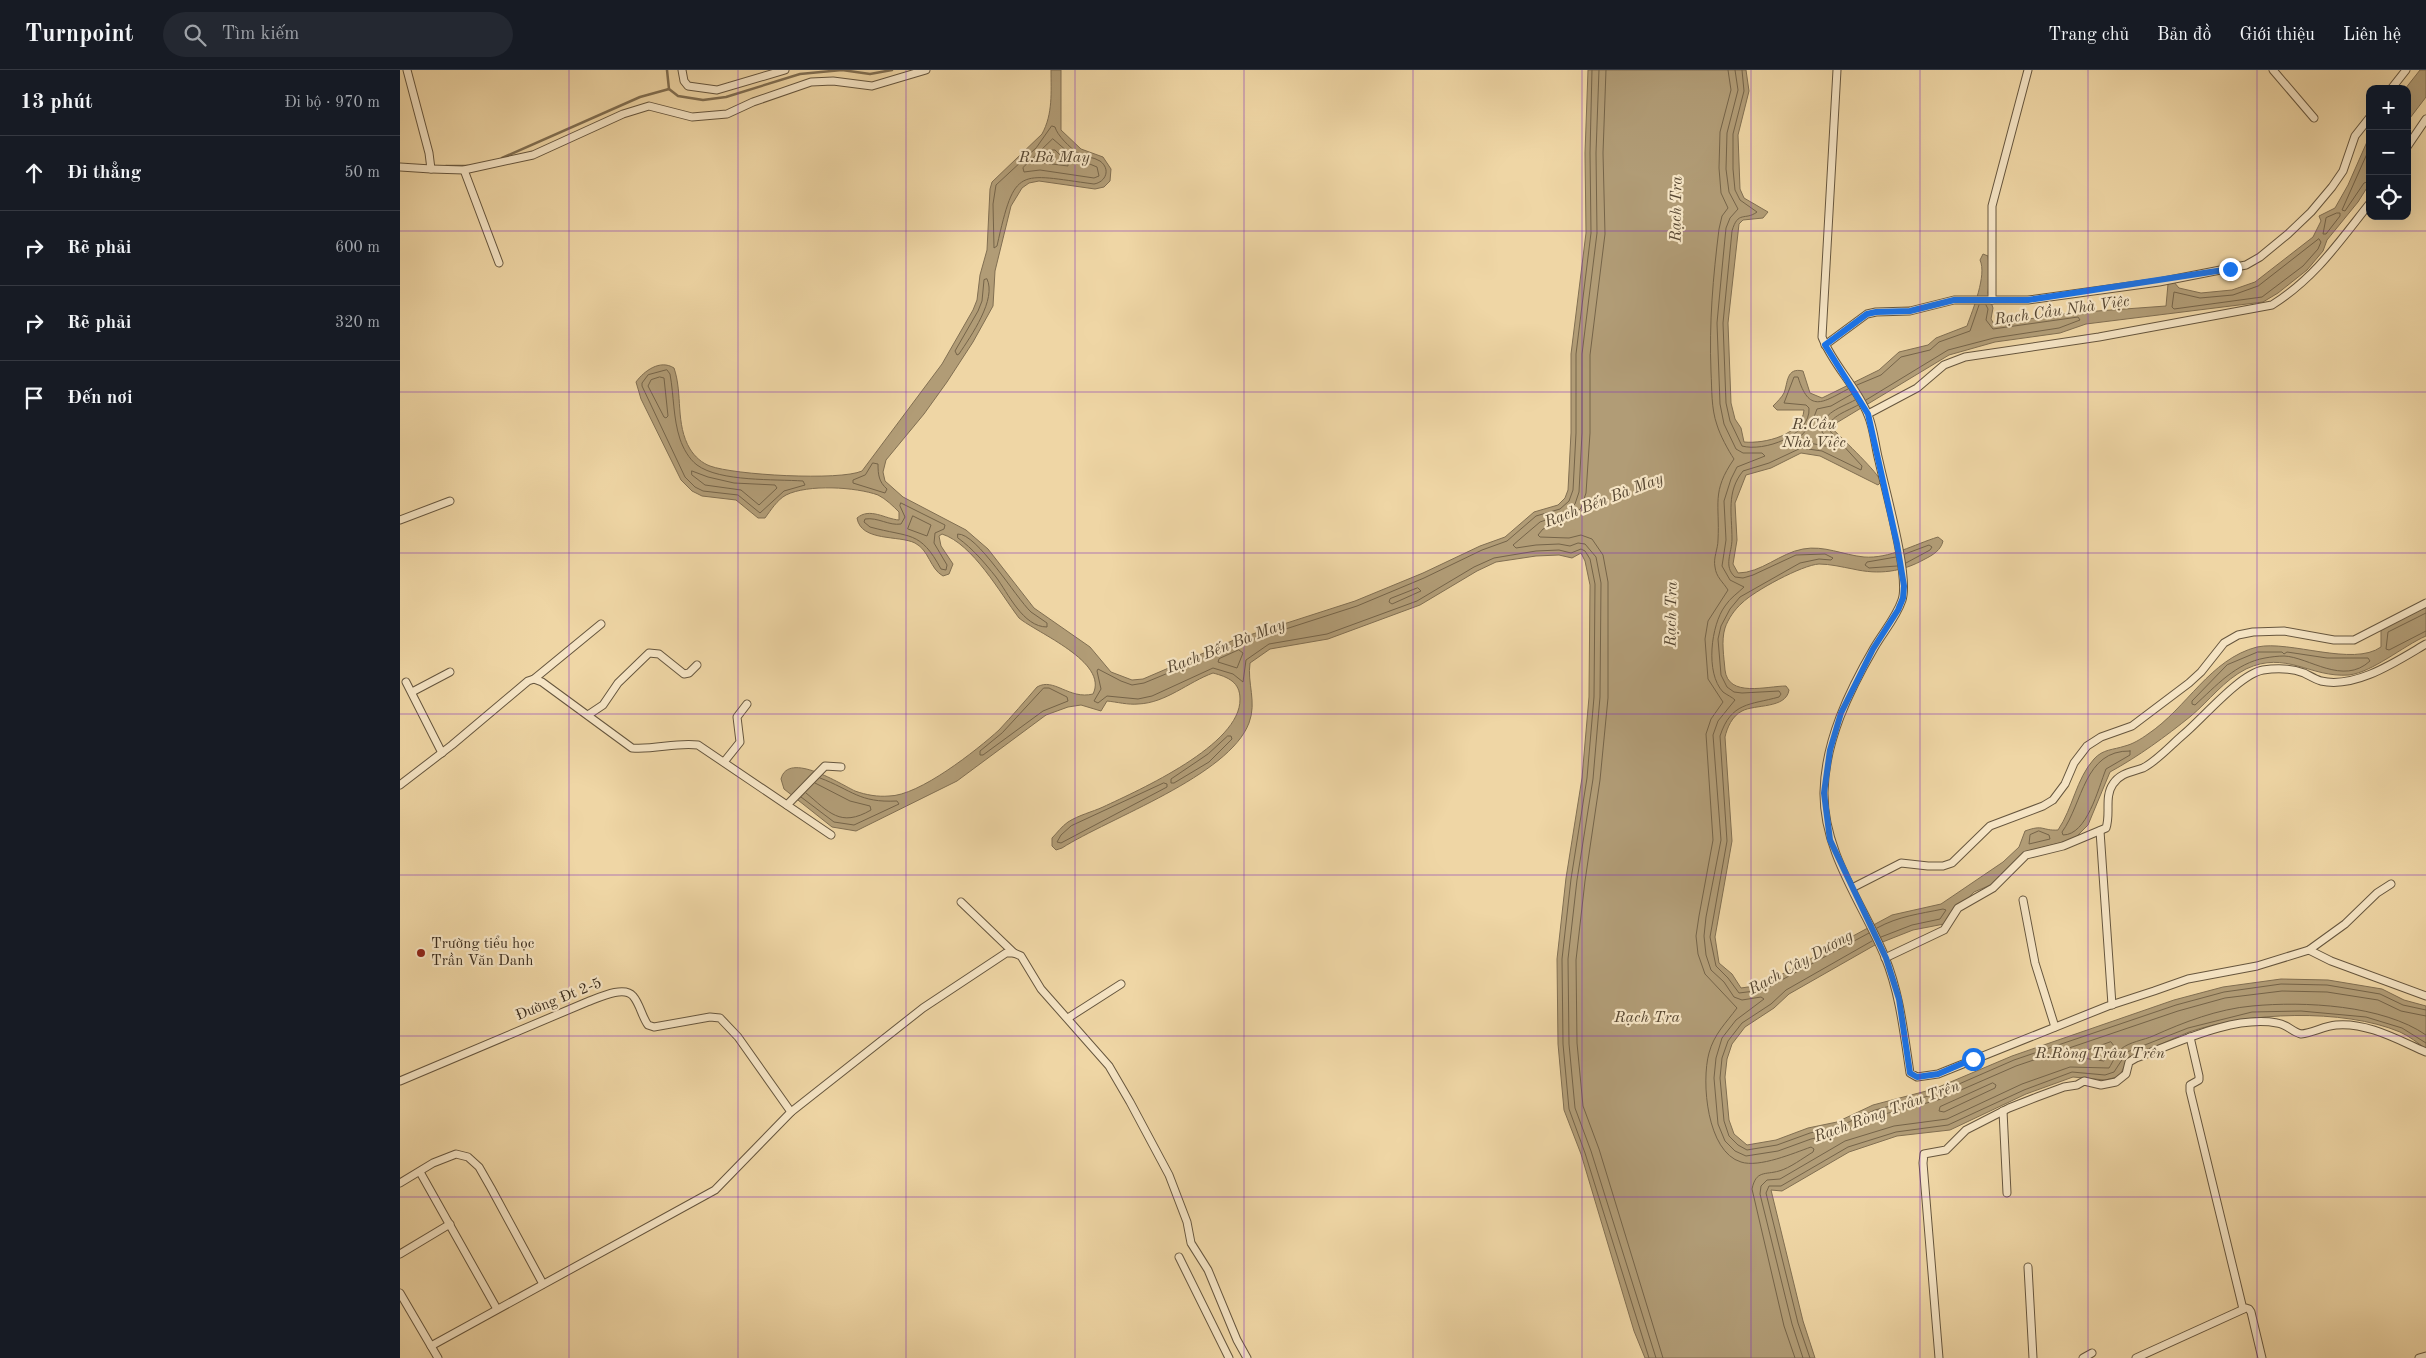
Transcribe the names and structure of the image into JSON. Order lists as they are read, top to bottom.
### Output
{
  "streets": {
    "street": ["Đường Đt 2-5"]
  },
  "water": [
    "R.Bà May",
    "Rạch Tra",
    "Rạch Cầu Nhà Việc",
    "R.Cầu Nhà Việc",
    "Rạch Bến Bà May",
    "Rạch Cây Dương",
    "R.Ròng Trâu Trên",
    "Rạch Ròng Trâu Trên"
  ],
  "places": ["Trường tiểu học Trần Văn Danh"],
  "page": {
    "header": "Turnpoint",
    "search": "Tìm kiếm",
    "nav": [
      "Trang chủ",
      "Bản đồ",
      "Giới thiệu",
      "Liên hệ"
    ],
    "heading": ["13 phút", "Đi bộ · 970 m"],
    "map_buttons": ["+", "−"],
    "list": [
      ["Đi thẳng", "50 m"],
      ["Rẽ phải", "600 m"],
      ["Rẽ phải", "320 m"],
      "Đến nơi"
    ]
  }
}
